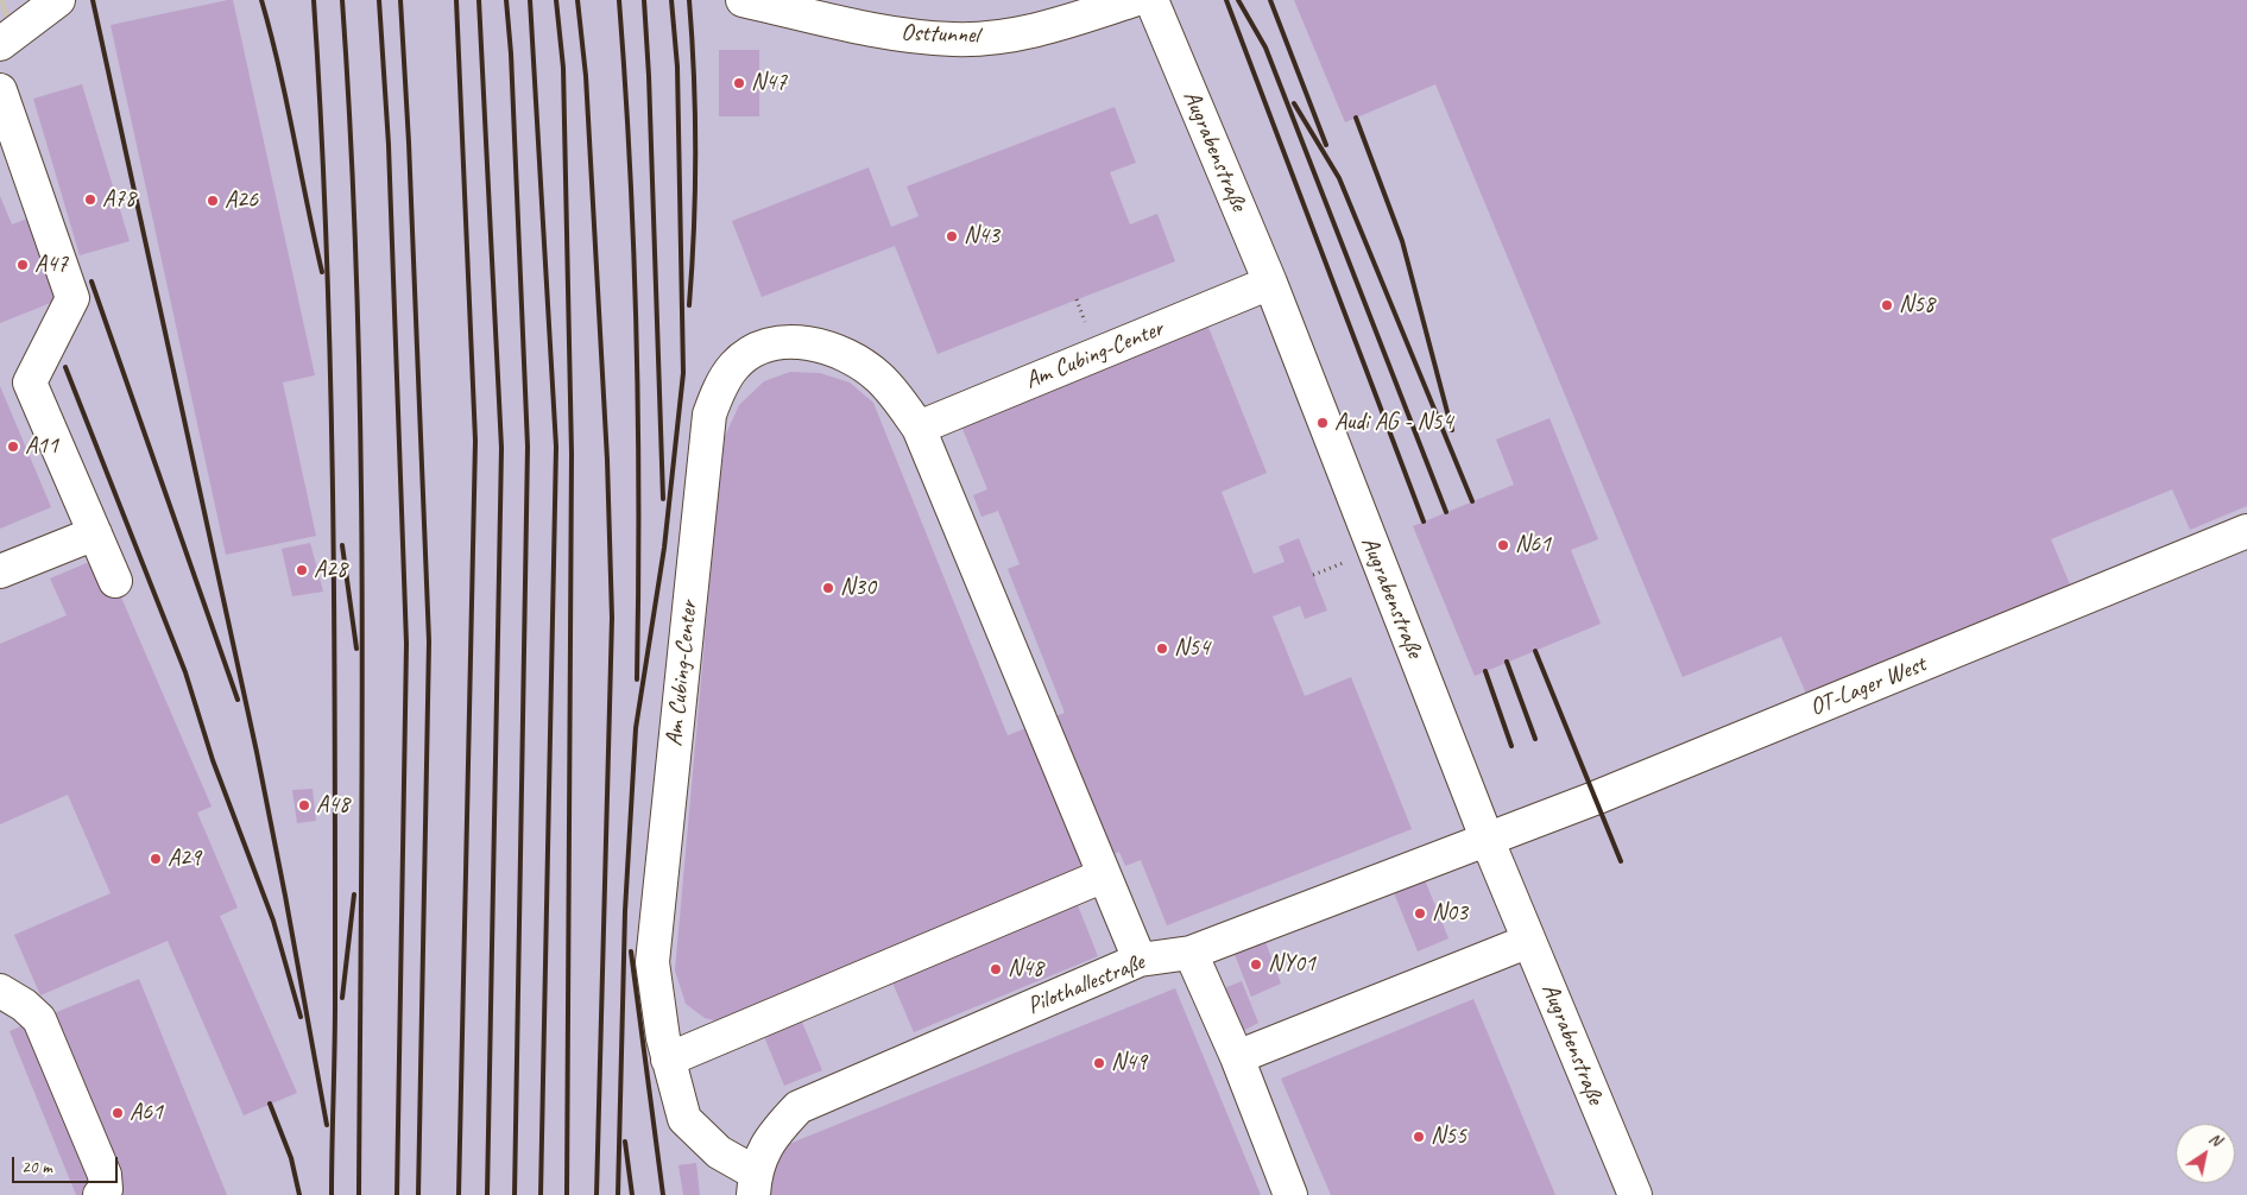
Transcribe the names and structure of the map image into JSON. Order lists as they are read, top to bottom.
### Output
{
  "streets": {
    "lane": [
      "Osttunnel",
      "Augrabenstraße",
      "Am Cubing-Center",
      "OT-Lager West",
      "Pilothallestraße"
    ]
  },
  "crossings": [
    ["Augrabenstraße", "Am Cubing-Center"],
    ["Augrabenstraße", "OT-Lager West"],
    ["Augrabenstraße", "Pilothallestraße"],
    ["Am Cubing-Center", "Pilothallestraße"],
    ["OT-Lager West", "Pilothallestraße"]
  ],
  "places": [
    "N47",
    "A78",
    "A26",
    "N43",
    "A47",
    "N58",
    "Audi AG - N54",
    "A11",
    "N61",
    "A28",
    "N30",
    "N54",
    "A48",
    "A29",
    "N03",
    "NY01",
    "N48",
    "N49",
    "A61",
    "N55"
  ],
  "scale_bar": "20 m",
  "north": "top right"
}
